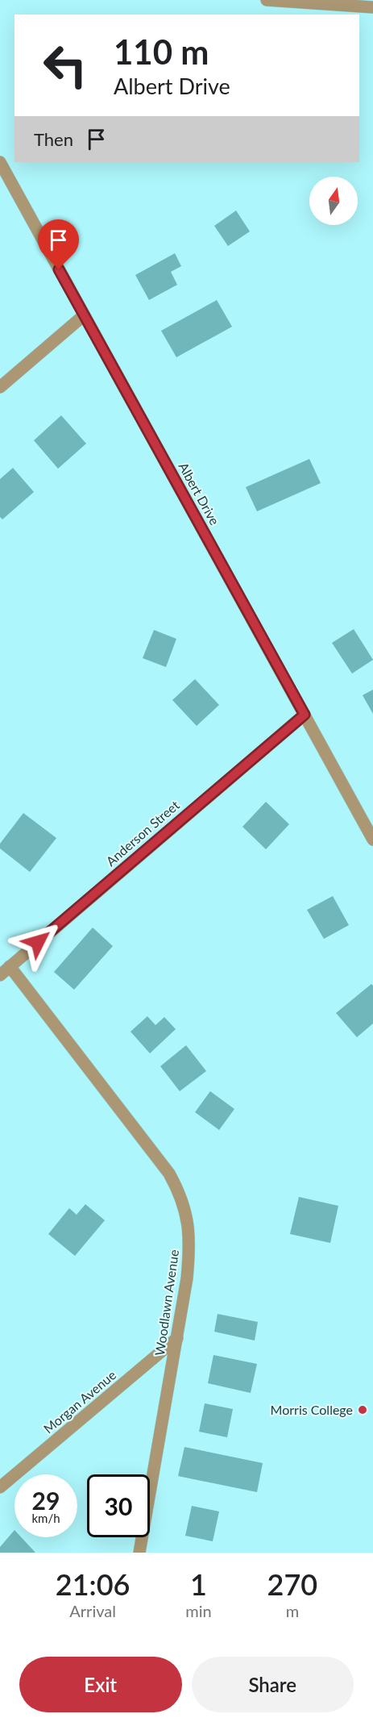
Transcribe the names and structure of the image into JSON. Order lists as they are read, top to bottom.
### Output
{
  "streets": {
    "street": [
      "Albert Drive",
      "Anderson Street",
      "Woodlawn Avenue",
      "Morgan Avenue"
    ]
  },
  "crossings": [
    ["Albert Drive", "Anderson Street"],
    ["Anderson Street", "Woodlawn Avenue"],
    ["Woodlawn Avenue", "Morgan Avenue"]
  ],
  "places": ["Morris College"],
  "north": "top",
  "page": {
    "turn": ["110 m", "Albert Drive"],
    "then": "Then",
    "speed": "29 km/h",
    "limit": "30",
    "eta": [
      "21:06",
      "Arrival",
      "1",
      "min",
      "270",
      "m"
    ],
    "buttons": ["Exit", "Share"]
  }
}
